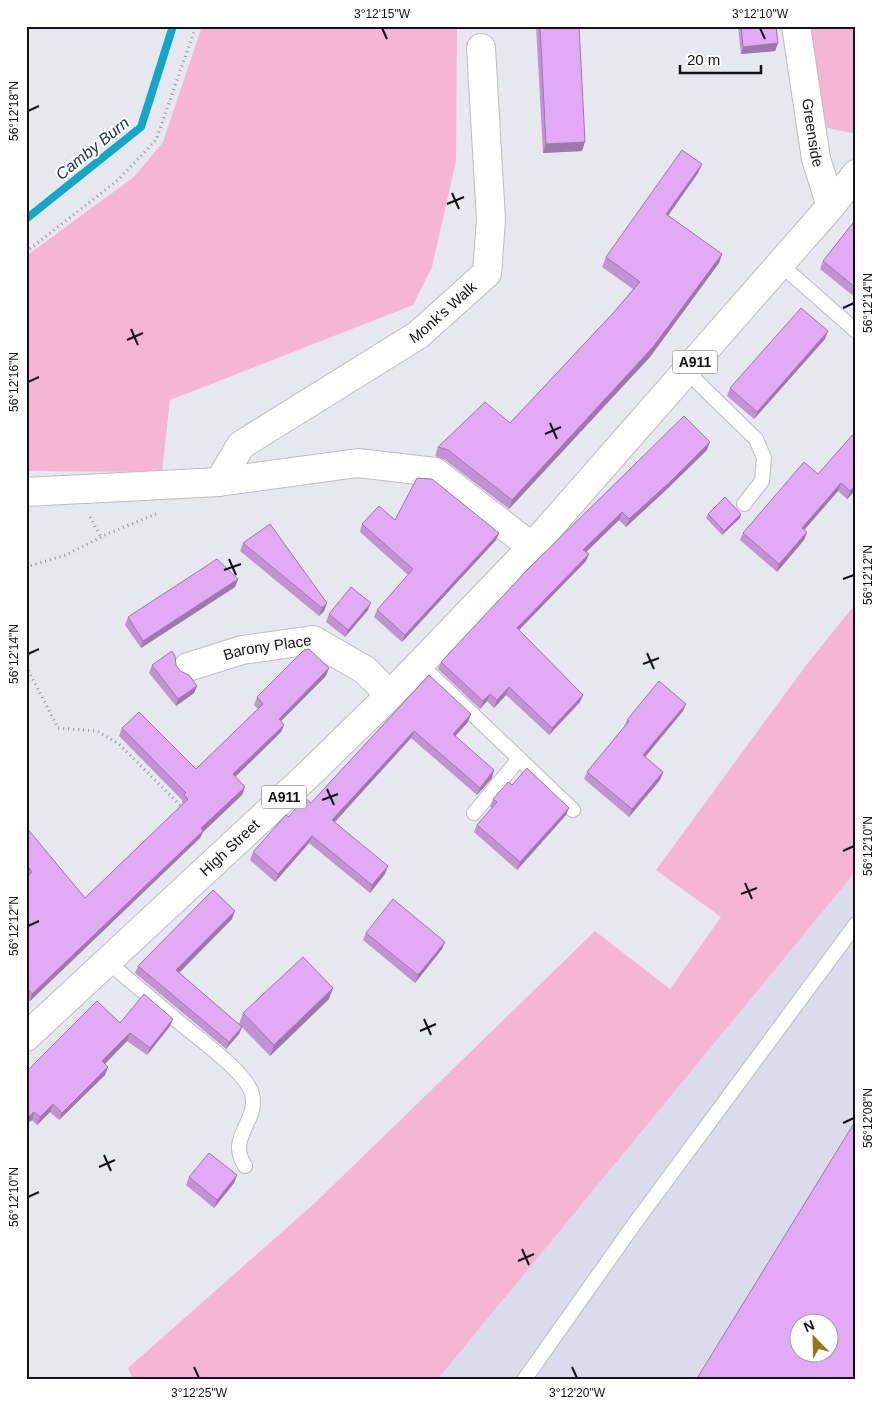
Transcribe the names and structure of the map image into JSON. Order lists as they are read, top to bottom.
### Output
{
  "streets": {
    "street": [
      "Greenside",
      "Monk's Walk",
      "A911",
      "Barony Place",
      "High Street"
    ]
  },
  "crossings": [
    ["Greenside", "A911"],
    ["A911", "High Street"],
    ["Barony Place", "High Street"]
  ],
  "water": ["Camby Burn"],
  "scale_bar": "20 m",
  "north": "top left",
  "coordinates": [
    "3°12'15\"W",
    "3°12'10\"W",
    "56°12'18\"N",
    "56°12'14\"N",
    "56°12'16\"N",
    "56°12'12\"N",
    "56°12'10\"N",
    "56°12'08\"N",
    "3°12'25\"W",
    "3°12'20\"W"
  ]
}
